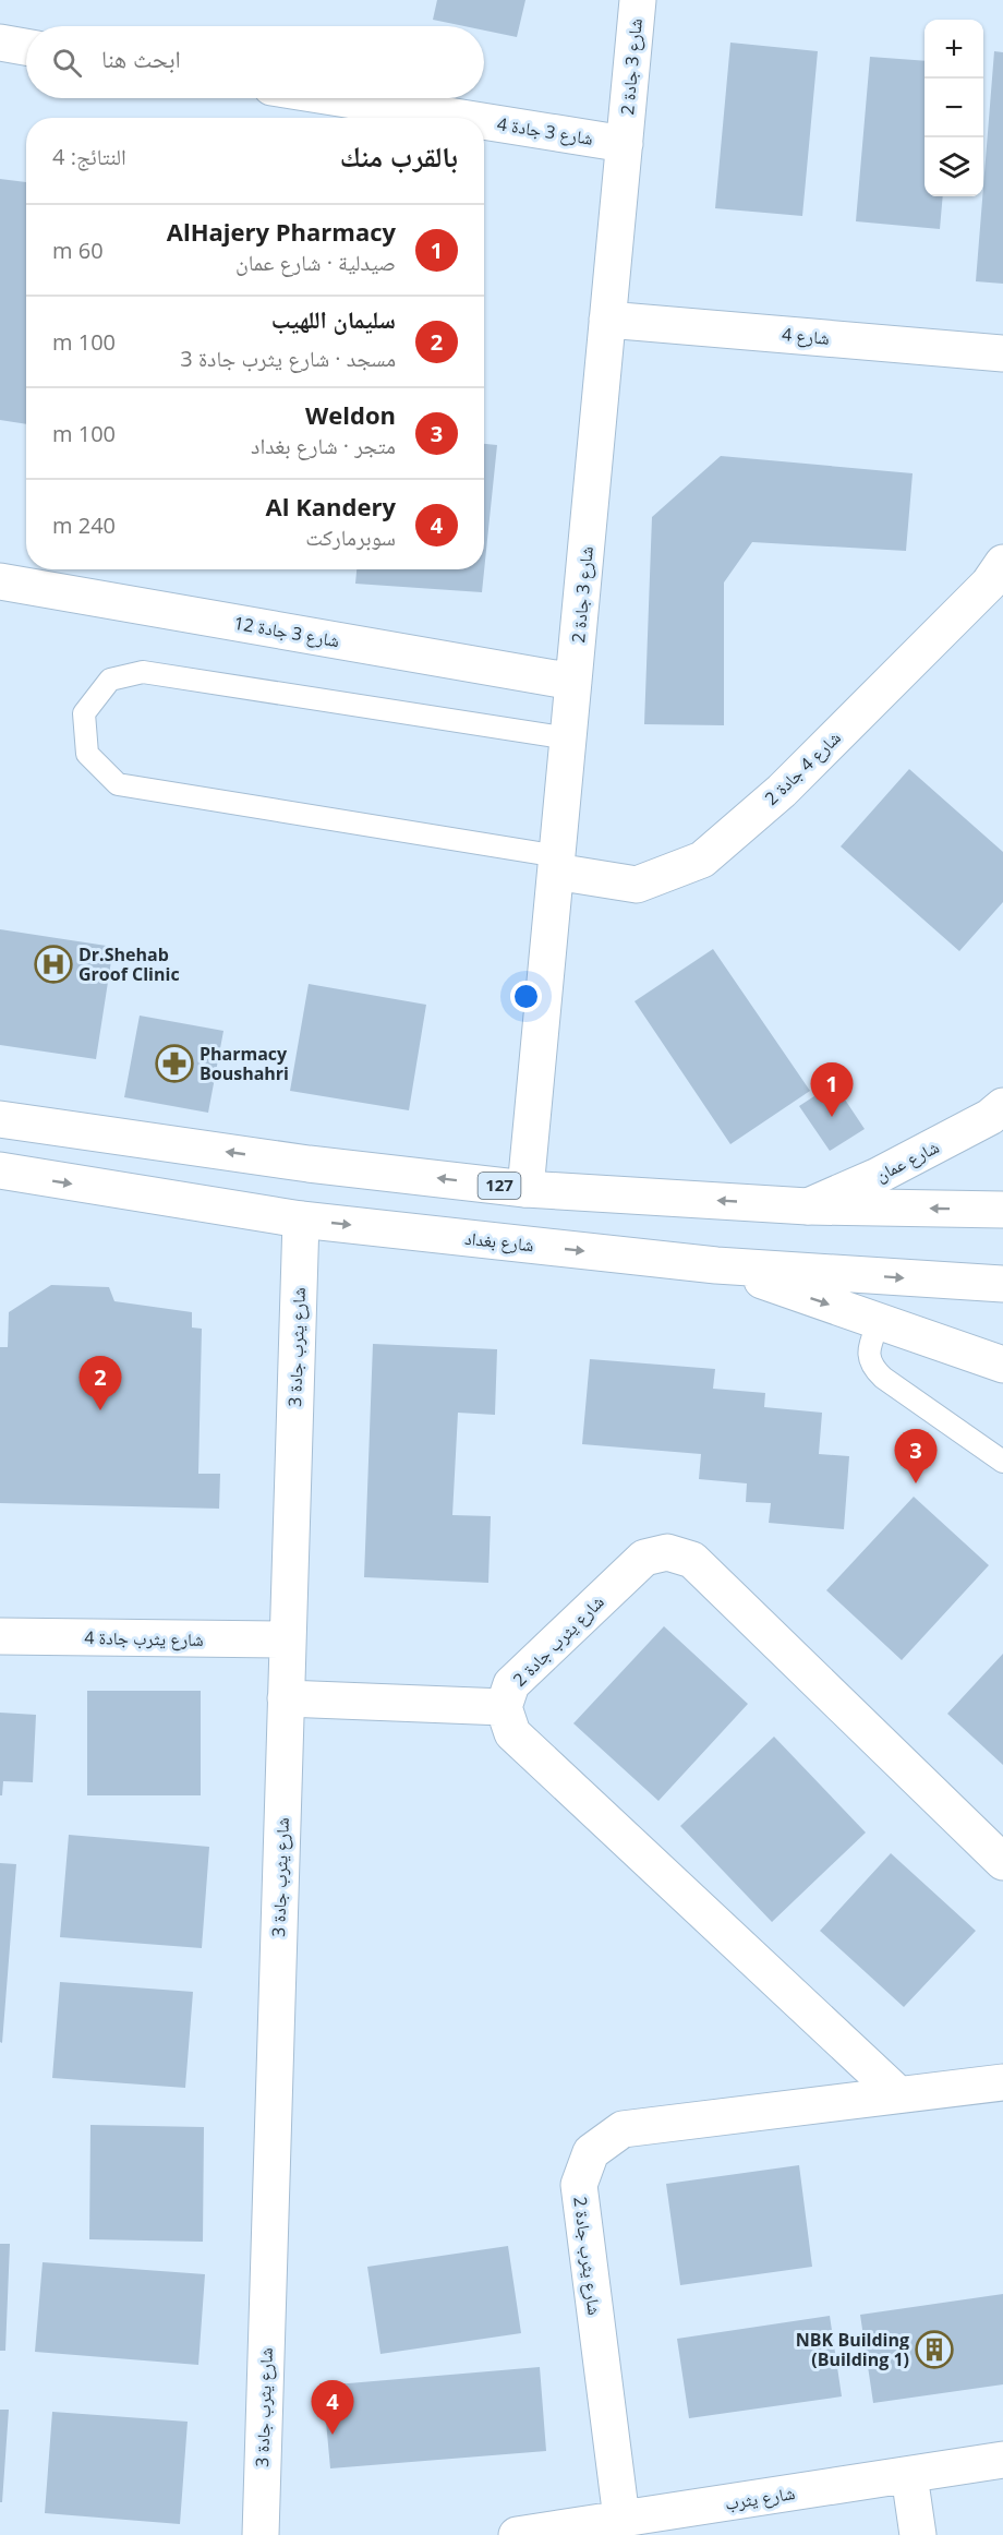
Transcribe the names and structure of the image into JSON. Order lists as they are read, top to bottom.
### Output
{
  "streets": {
    "street": [
      "شارع 3 جادة 2",
      "شارع 3 جادة 4",
      "شارع 4",
      "شارع 3 جادة 12",
      "شارع 4 جادة 2",
      "شارع عمان",
      "127",
      "شارع بغداد",
      "شارع يثرب جادة 3",
      "شارع يثرب جادة 4",
      "شارع يثرب جادة 2",
      "شارع يثرب"
    ]
  },
  "crossings": [
    ["شارع 3 جادة 2", "شارع 3 جادة 4"],
    ["شارع 3 جادة 2", "شارع 4"],
    ["شارع 3 جادة 2", "شارع 3 جادة 12"],
    ["شارع 3 جادة 2", "شارع 4 جادة 2"],
    ["شارع 3 جادة 2", "127"],
    ["شارع عمان", "127"],
    ["شارع بغداد", "شارع يثرب جادة 3"],
    ["شارع يثرب جادة 3", "شارع يثرب جادة 4"],
    ["شارع يثرب جادة 2", "شارع يثرب"]
  ],
  "places": {
    "hospital": ["Dr.Shehab Groof Clinic"],
    "pharmacy": ["Pharmacy Boushahri"],
    "building": ["NBK Building (Building 1)"]
  },
  "page": {
    "map_buttons": ["+", "−"],
    "search": "ابحث هنا",
    "heading": ["بالقرب منك", "النتائج: 4"],
    "list": [
      {
        "mark": "1",
        "name": "AlHajery Pharmacy",
        "note": "صيدلية · شارع عمان",
        "value": "60 m"
      },
      {
        "mark": "2",
        "name": "سليمان اللهيب",
        "note": "مسجد · شارع يثرب جادة 3",
        "value": "100 m"
      },
      {
        "mark": "3",
        "name": "Weldon",
        "note": "متجر · شارع بغداد",
        "value": "100 m"
      },
      {
        "mark": "4",
        "name": "Al Kandery",
        "note": "سوبرماركت",
        "value": "240 m"
      }
    ],
    "pins": [
      "1",
      "2",
      "3",
      "4"
    ]
  }
}
